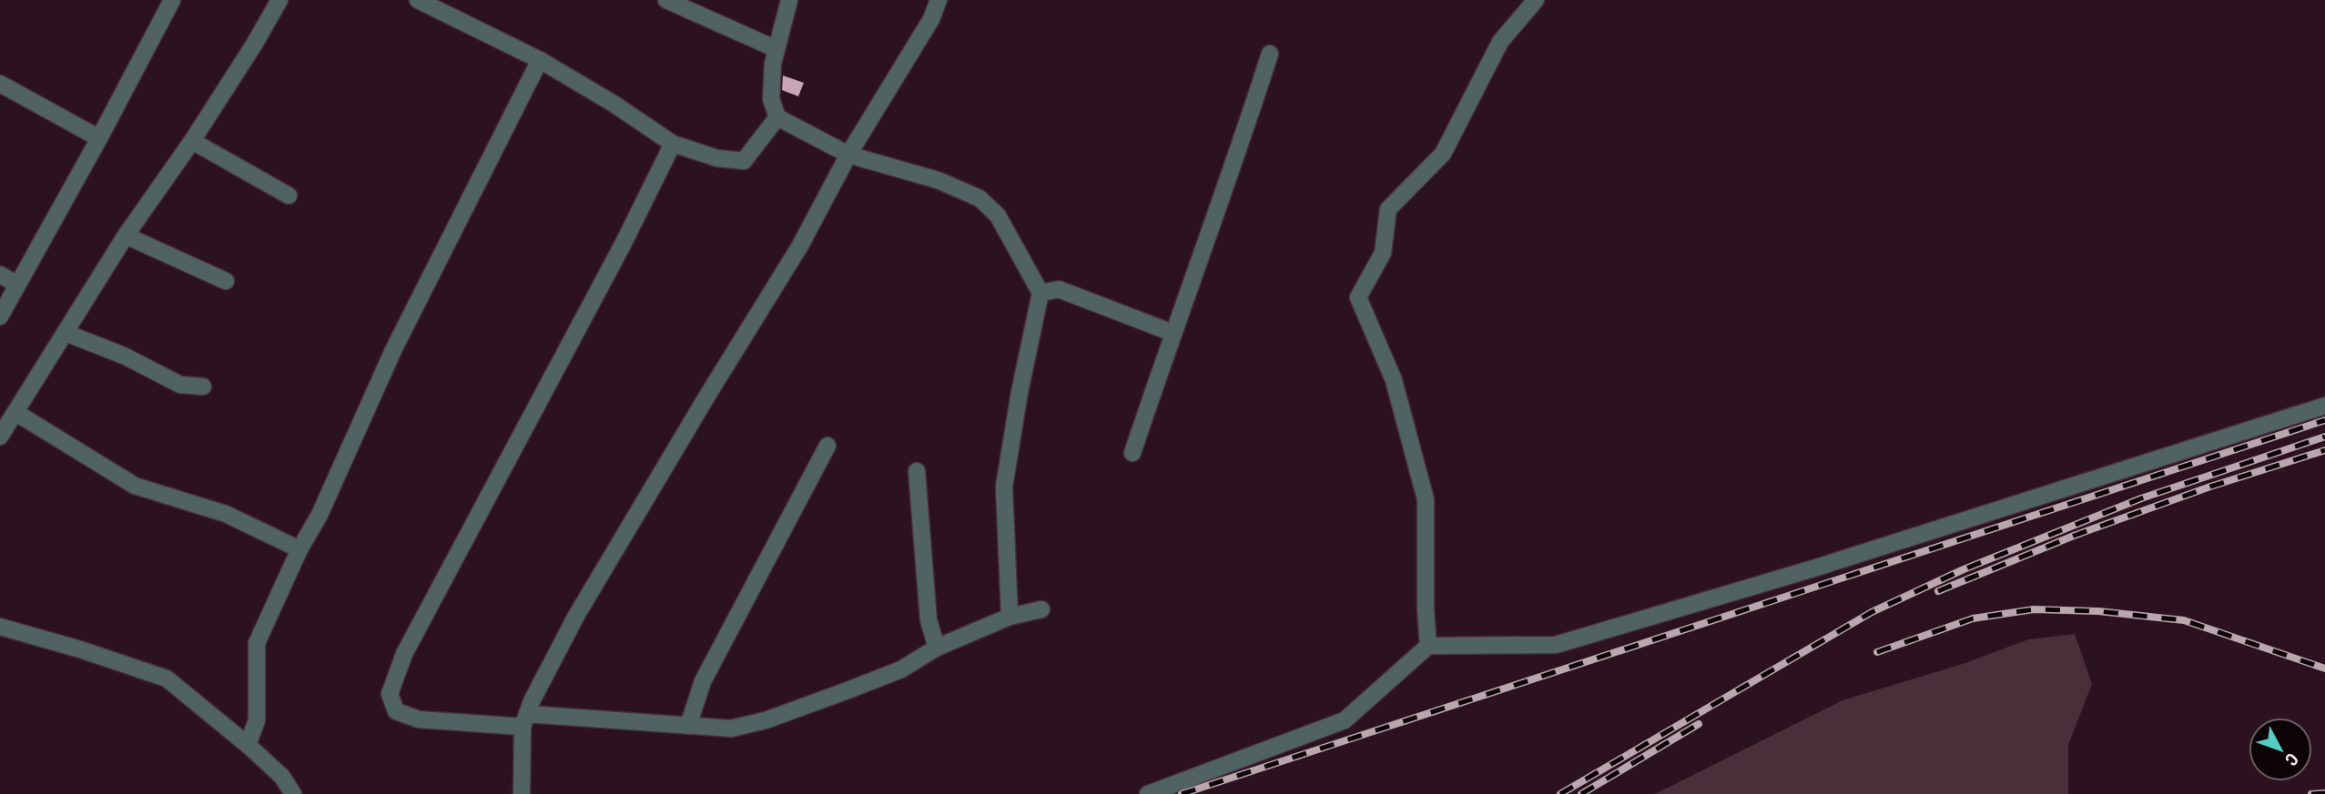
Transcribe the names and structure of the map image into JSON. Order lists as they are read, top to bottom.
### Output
{
  "north": "bottom right"
}
